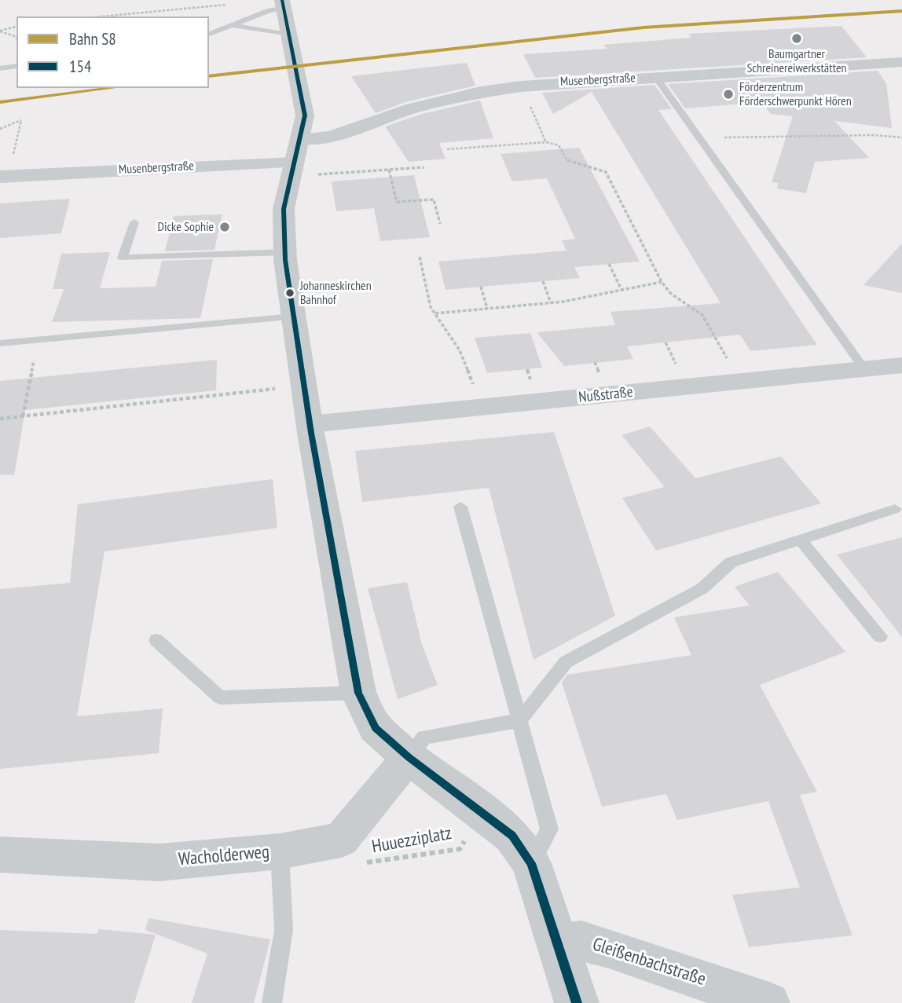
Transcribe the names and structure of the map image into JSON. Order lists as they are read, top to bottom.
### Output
{
  "streets": {
    "street": [
      "Musenbergstraße",
      "Nußstraße",
      "Wacholderweg",
      "Gleißenbachstraße"
    ],
    "path": ["Huuezziplatz"]
  },
  "places": [
    "Baumgartner Schreinereiwerkstätten",
    "Förderzentrum Förderschwerpunkt Hören",
    "Dicke Sophie",
    "Johanneskirchen Bahnhof"
  ],
  "lines": ["transit line 154", "rail line S8"],
  "legend": ["Bahn S8", "154"]
}
